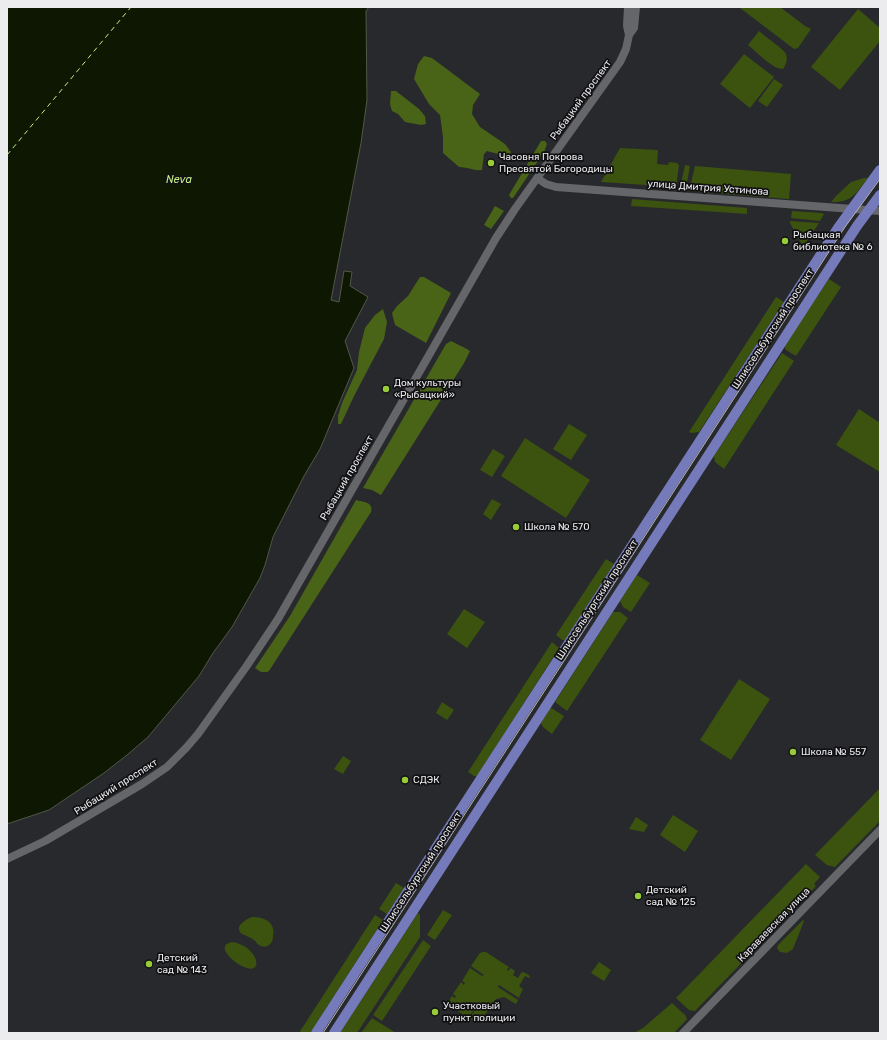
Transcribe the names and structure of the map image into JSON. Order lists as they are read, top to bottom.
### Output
{
  "streets": {
    "main road": ["Шлиссельбургский проспект"],
    "street": ["Рыбацкий проспект", "улица Дмитрия Устинова", "Караваевская улица"]
  },
  "crossings": [
    ["Рыбацкий проспект", "улица Дмитрия Устинова"],
    ["улица Дмитрия Устинова", "Шлиссельбургский проспект"]
  ],
  "water": ["Neva"],
  "places": [
    "Часовня Покрова Пресвятой Богородицы",
    "Рыбацкая библиотека № 6",
    "Дом культуры «Рыбацкий»",
    "Школа № 570",
    "Школа № 557",
    "СДЭК",
    "Детский сад № 125",
    "Детский сад № 143",
    "Участковый пункт полиции"
  ]
}
